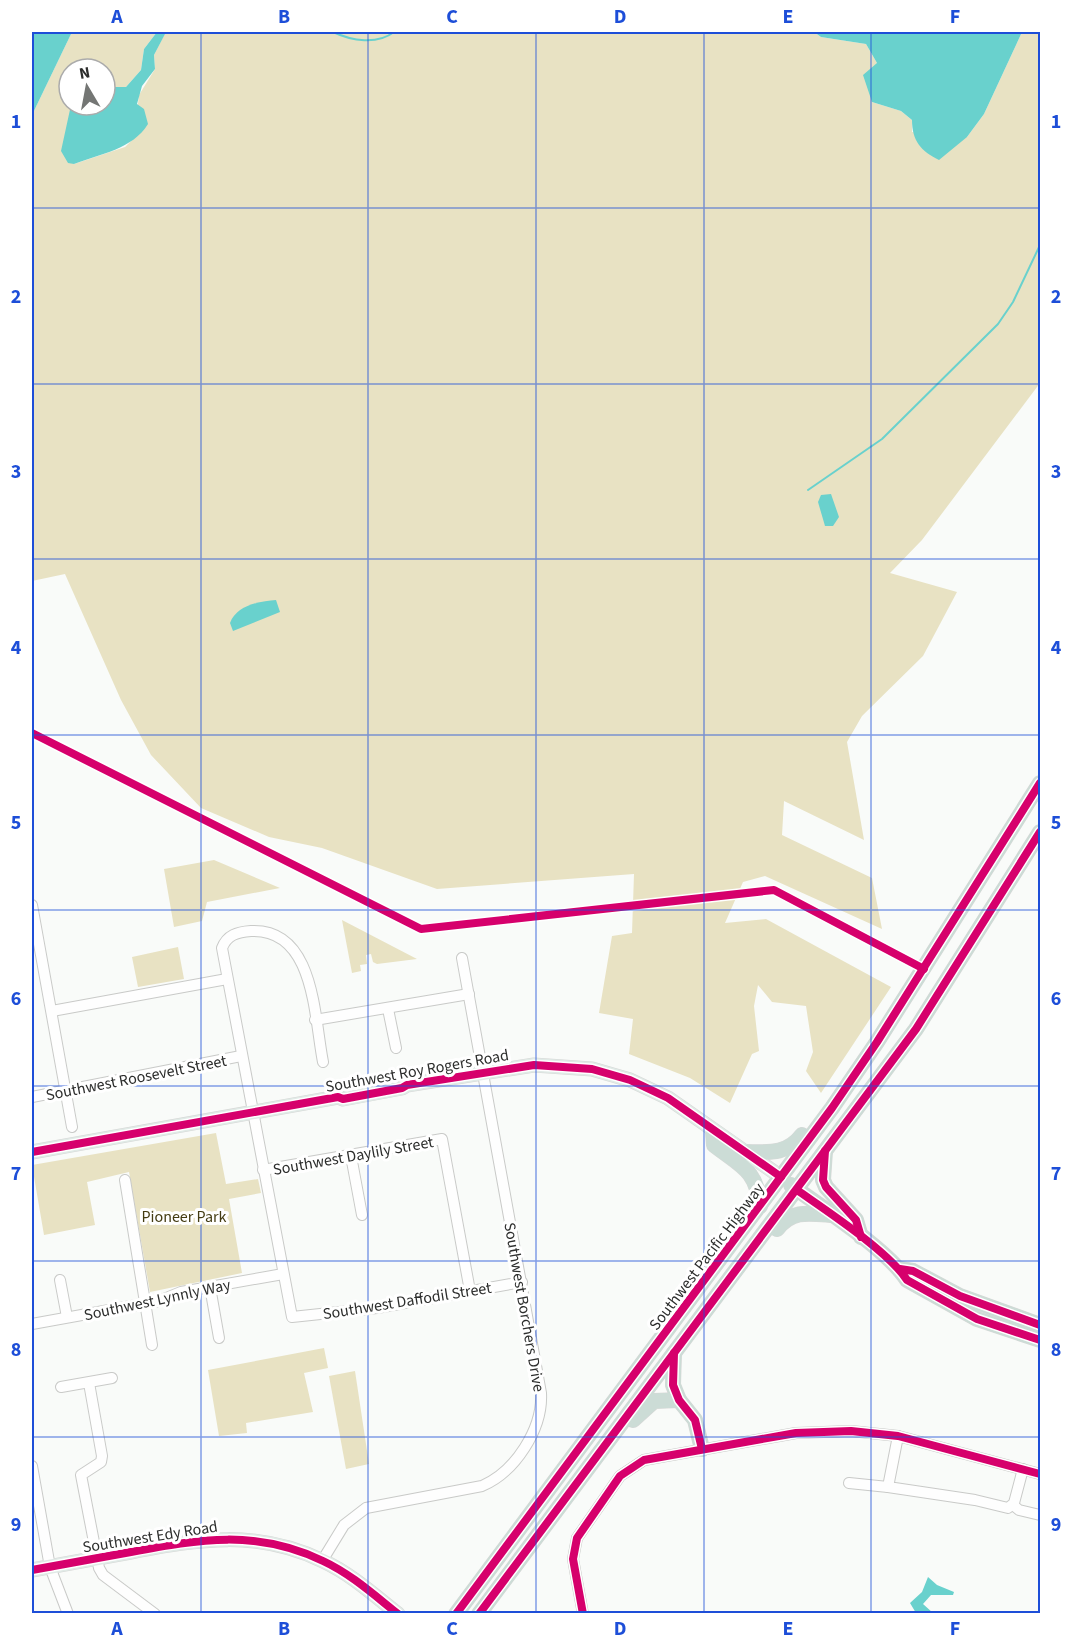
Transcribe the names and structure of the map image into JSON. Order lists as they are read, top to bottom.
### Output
{
  "streets": {
    "highway": ["Southwest Pacific Highway"],
    "main road": ["Southwest Roy Rogers Road", "Southwest Edy Road"],
    "street": [
      "Southwest Roosevelt Street",
      "Southwest Daylily Street",
      "Southwest Lynnly Way",
      "Southwest Daffodil Street",
      "Southwest Borchers Drive"
    ]
  },
  "crossings": [
    ["Southwest Roy Rogers Road", "Southwest Pacific Highway"],
    ["Southwest Roy Rogers Road", "Southwest Borchers Drive"],
    ["Southwest Daylily Street", "Southwest Daffodil Street"],
    ["Southwest Lynnly Way", "Southwest Daffodil Street"],
    ["Southwest Daffodil Street", "Southwest Borchers Drive"],
    ["Southwest Borchers Drive", "Southwest Edy Road"]
  ],
  "parks": ["Pioneer Park"],
  "north": "top",
  "grid": {
    "columns": [
      "A",
      "B",
      "C",
      "D",
      "E",
      "F"
    ],
    "rows": [
      "1",
      "2",
      "3",
      "4",
      "5",
      "6",
      "7",
      "8",
      "9"
    ]
  }
}
